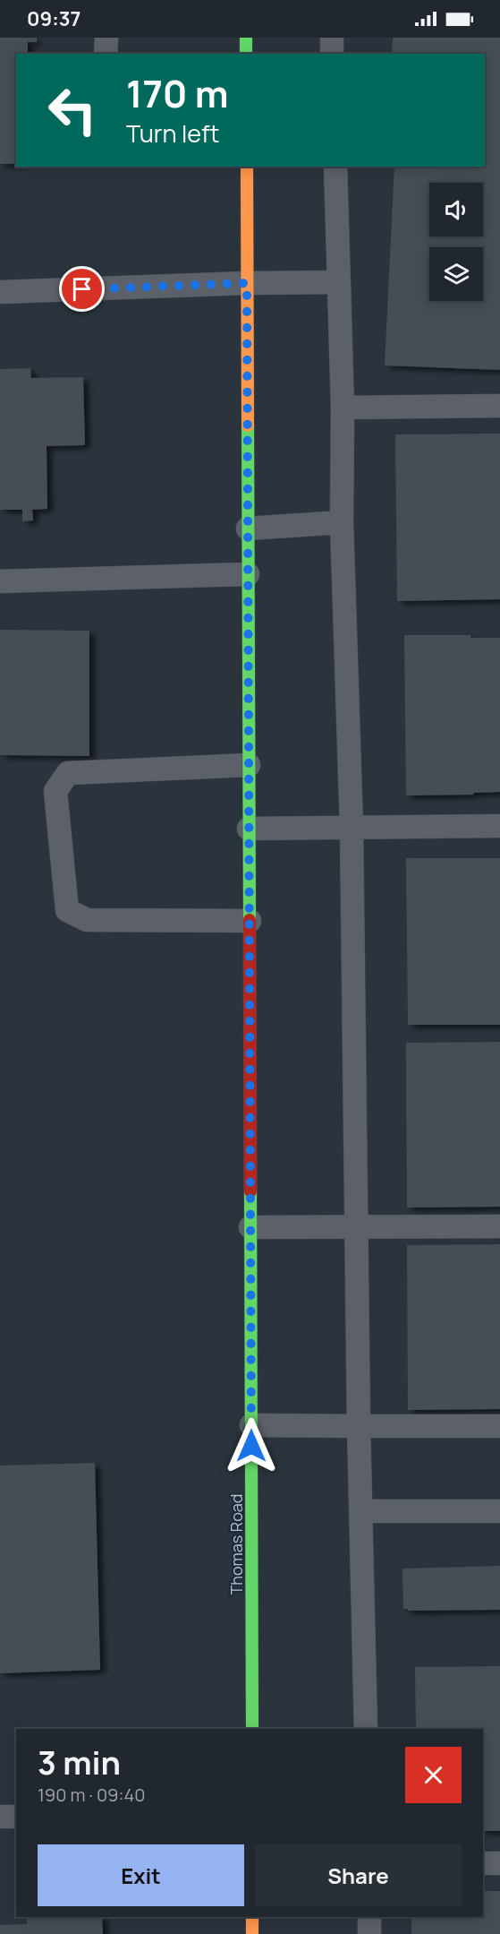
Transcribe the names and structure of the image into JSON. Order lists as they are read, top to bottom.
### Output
{
  "streets": {
    "street": ["Thomas Road"]
  },
  "page": {
    "status": "09:37",
    "turn": ["170 m", "Turn left"],
    "heading": ["3 min", "190 m · 09:40"],
    "buttons": ["Exit", "Share"]
  }
}
